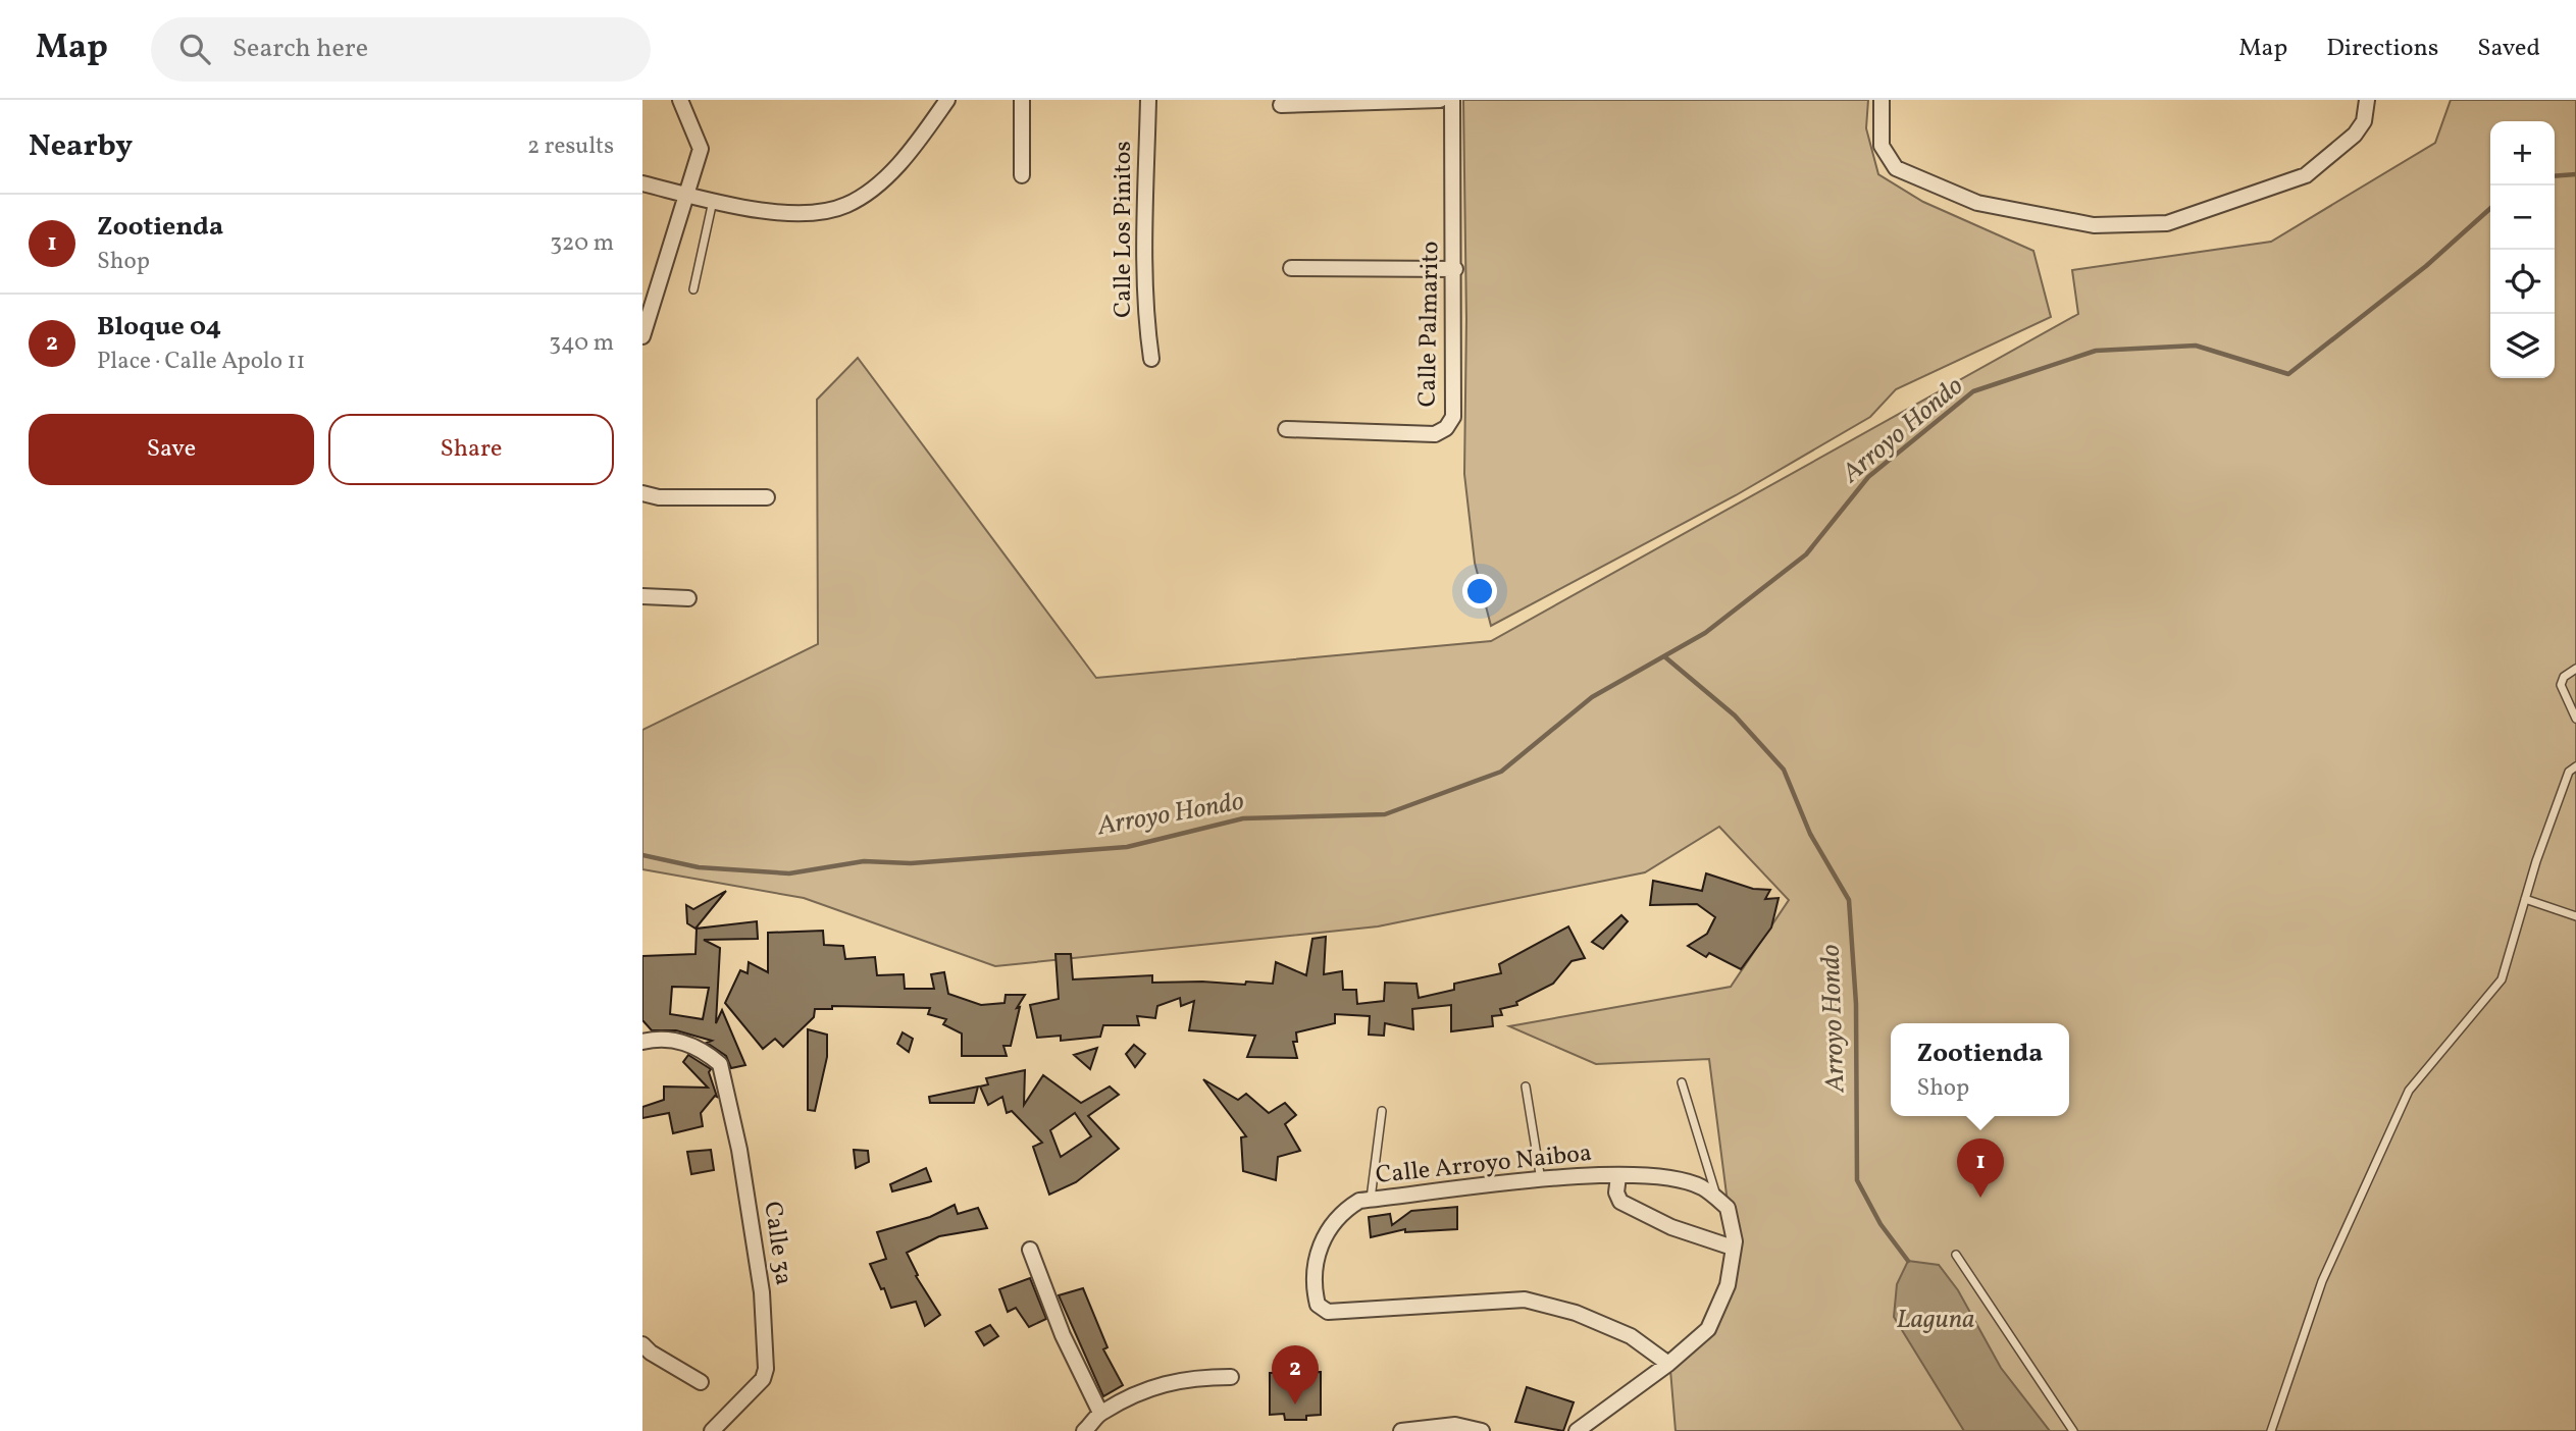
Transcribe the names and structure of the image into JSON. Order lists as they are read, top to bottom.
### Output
{
  "streets": {
    "street": [
      "Calle Los Pinitos",
      "Calle Palmarito",
      "Calle Arroyo Naiboa",
      "Calle 3a"
    ]
  },
  "water": ["Arroyo Hondo", "Laguna"],
  "page": {
    "header": "Map",
    "search": "Search here",
    "nav": ["Map", "Directions", "Saved"],
    "heading": ["Nearby", "2 results"],
    "map_buttons": ["+", "−"],
    "list": [
      {
        "mark": "1",
        "name": "Zootienda",
        "note": "Shop",
        "value": "320 m"
      },
      {
        "mark": "2",
        "name": "Bloque 04",
        "note": "Place · Calle Apolo 11",
        "value": "340 m"
      }
    ],
    "buttons": ["Save", "Share"],
    "popup": ["Zootienda", "Shop"],
    "pins": ["1", "2"]
  }
}
